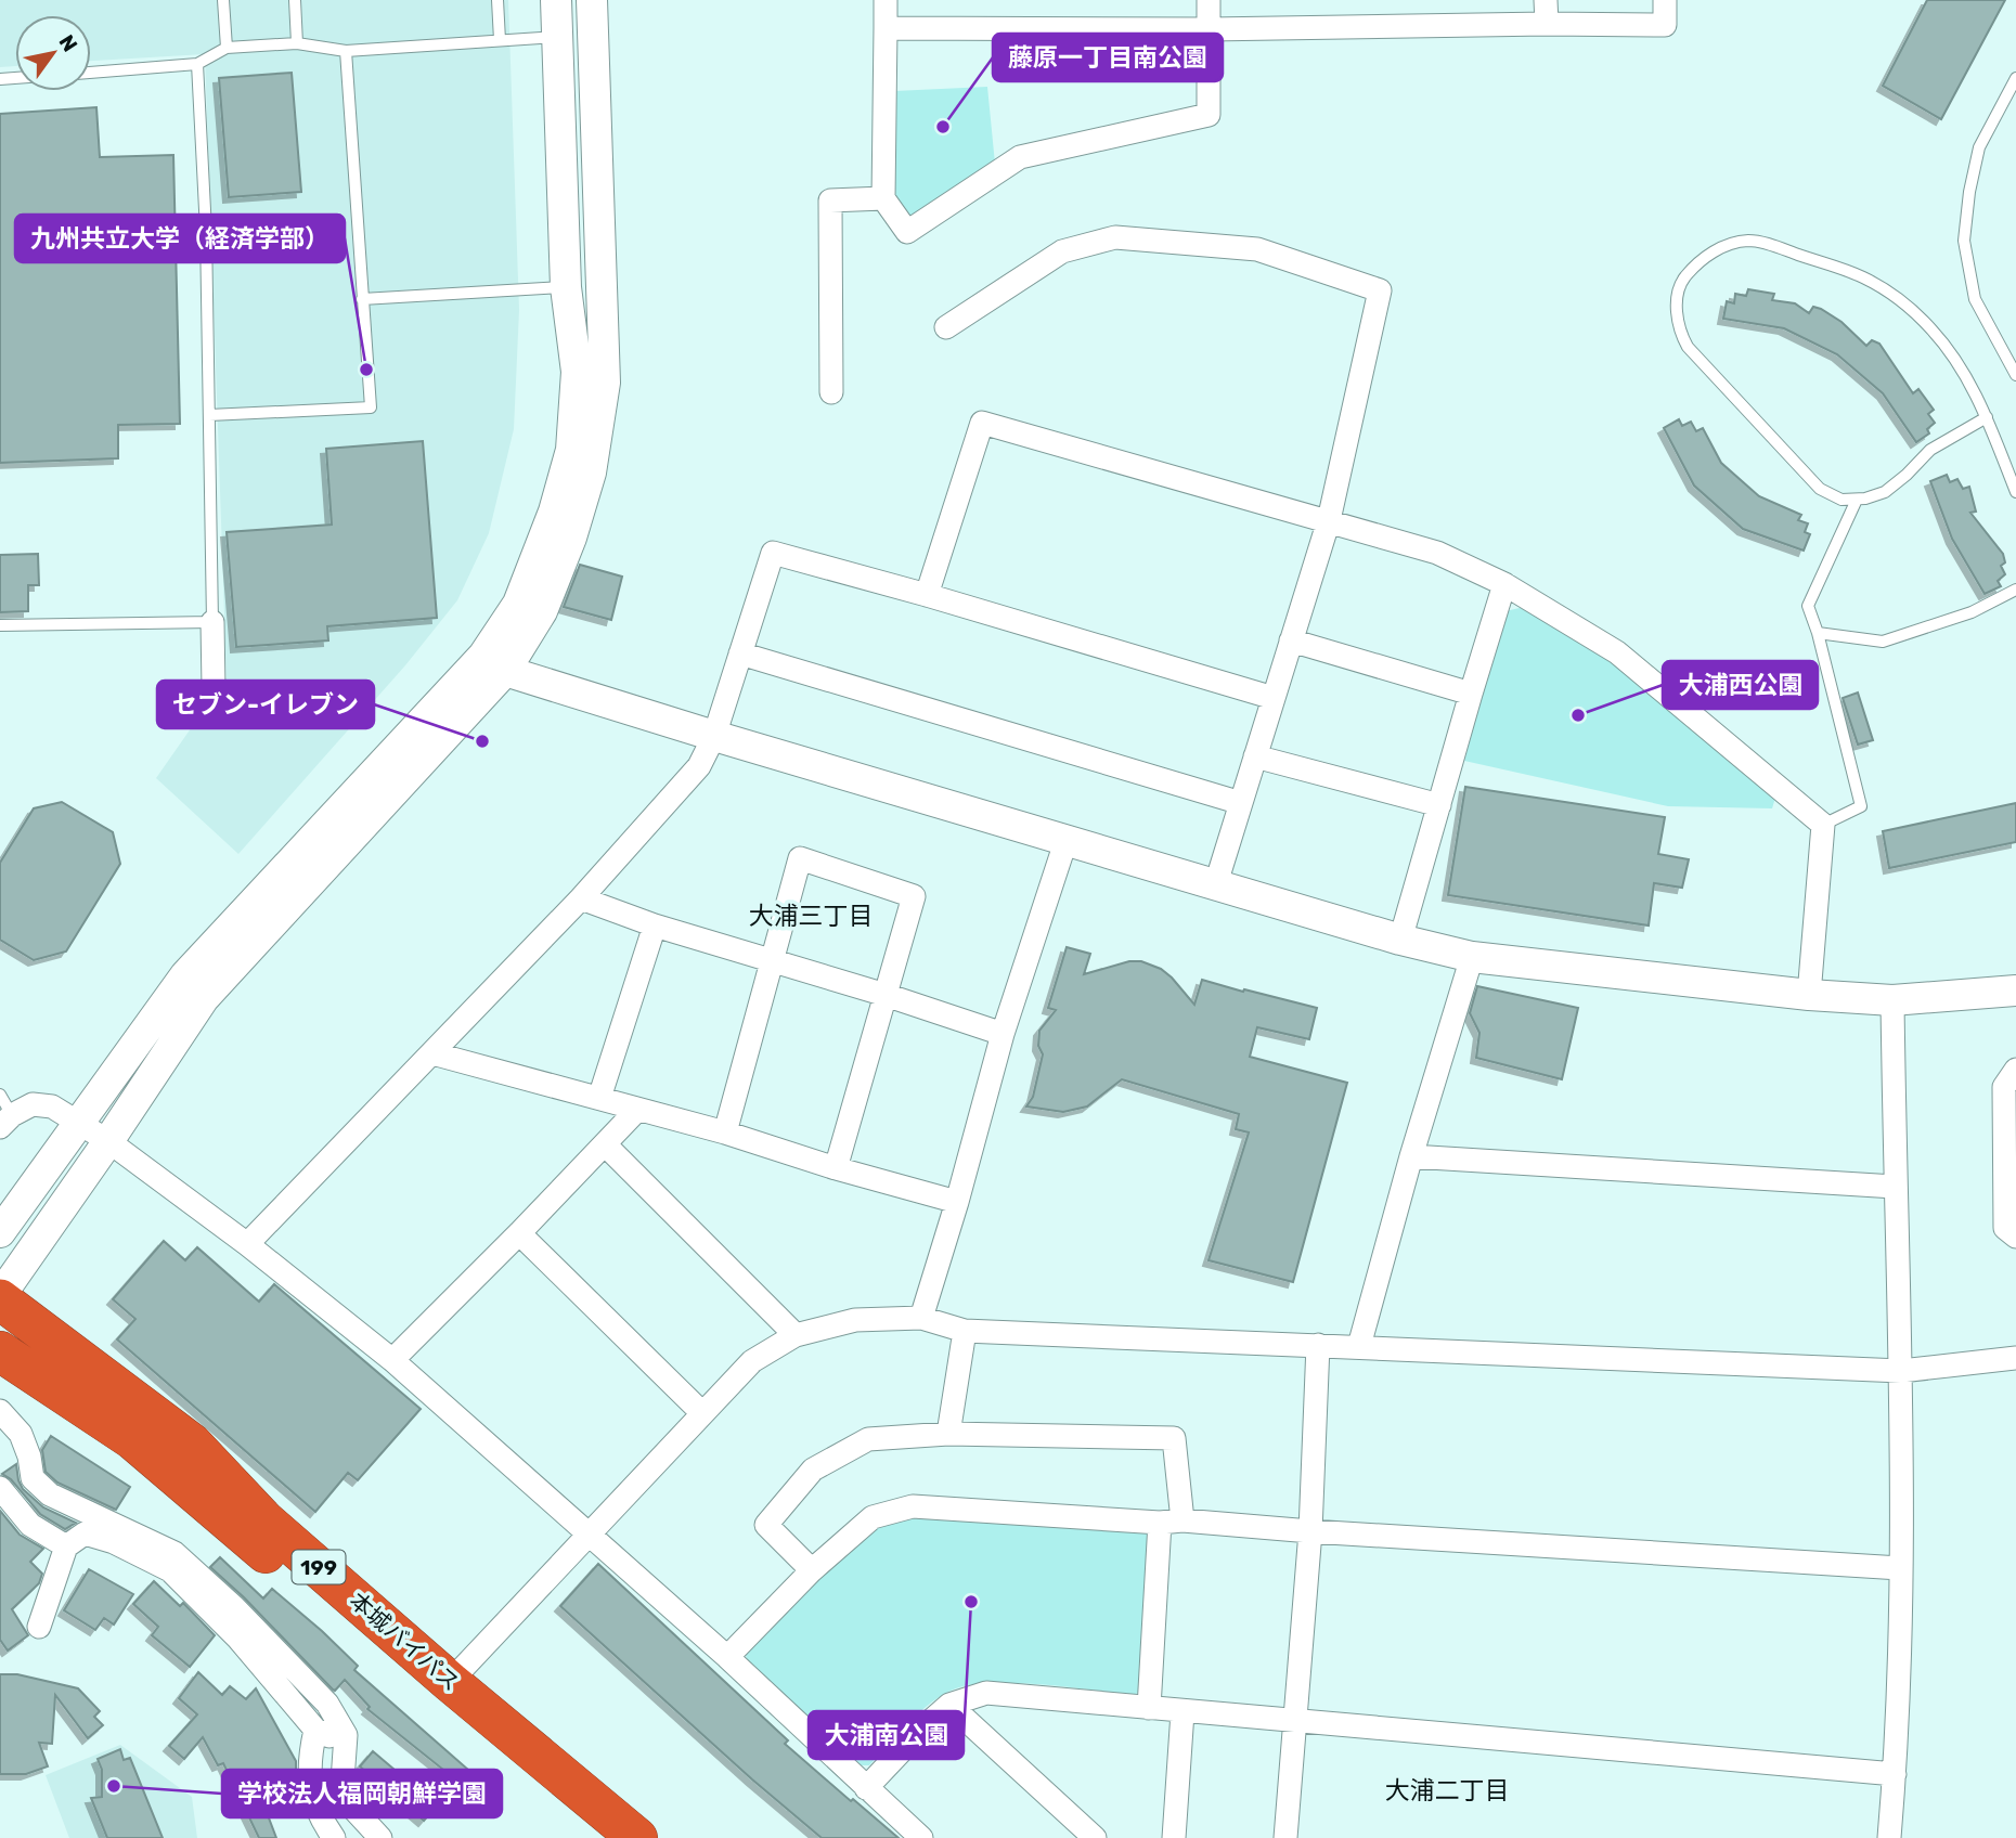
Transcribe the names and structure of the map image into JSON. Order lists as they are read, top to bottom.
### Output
{
  "streets": {
    "highway": ["199", "本城バイパス"]
  },
  "districts": ["大浦三丁目", "大浦二丁目"],
  "places": [
    "藤原一丁目南公園",
    "九州共立大学（経済学部）",
    "大浦西公園",
    "セブン-イレブン",
    "大浦南公園",
    "学校法人福岡朝鮮学園"
  ],
  "north": "top right"
}
